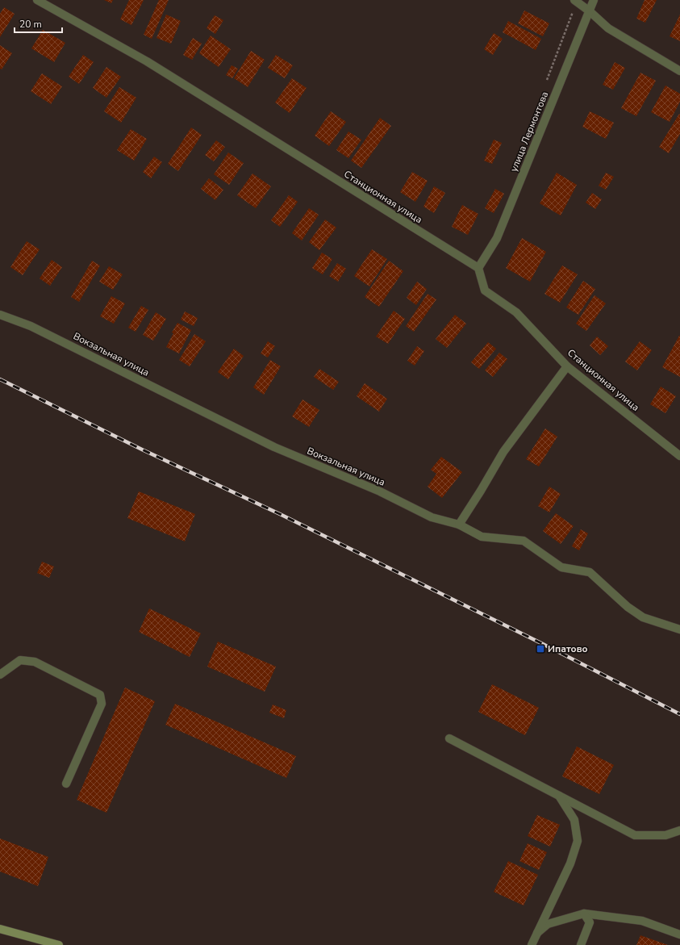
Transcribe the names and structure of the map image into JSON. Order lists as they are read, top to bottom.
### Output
{
  "streets": {
    "street": ["улица Лермонтова", "Станционная улица", "Вокзальная улица"]
  },
  "crossings": [
    ["улица Лермонтова", "Станционная улица"]
  ],
  "places": {
    "transit": ["Ипатово"]
  },
  "scale_bar": "20 m"
}
